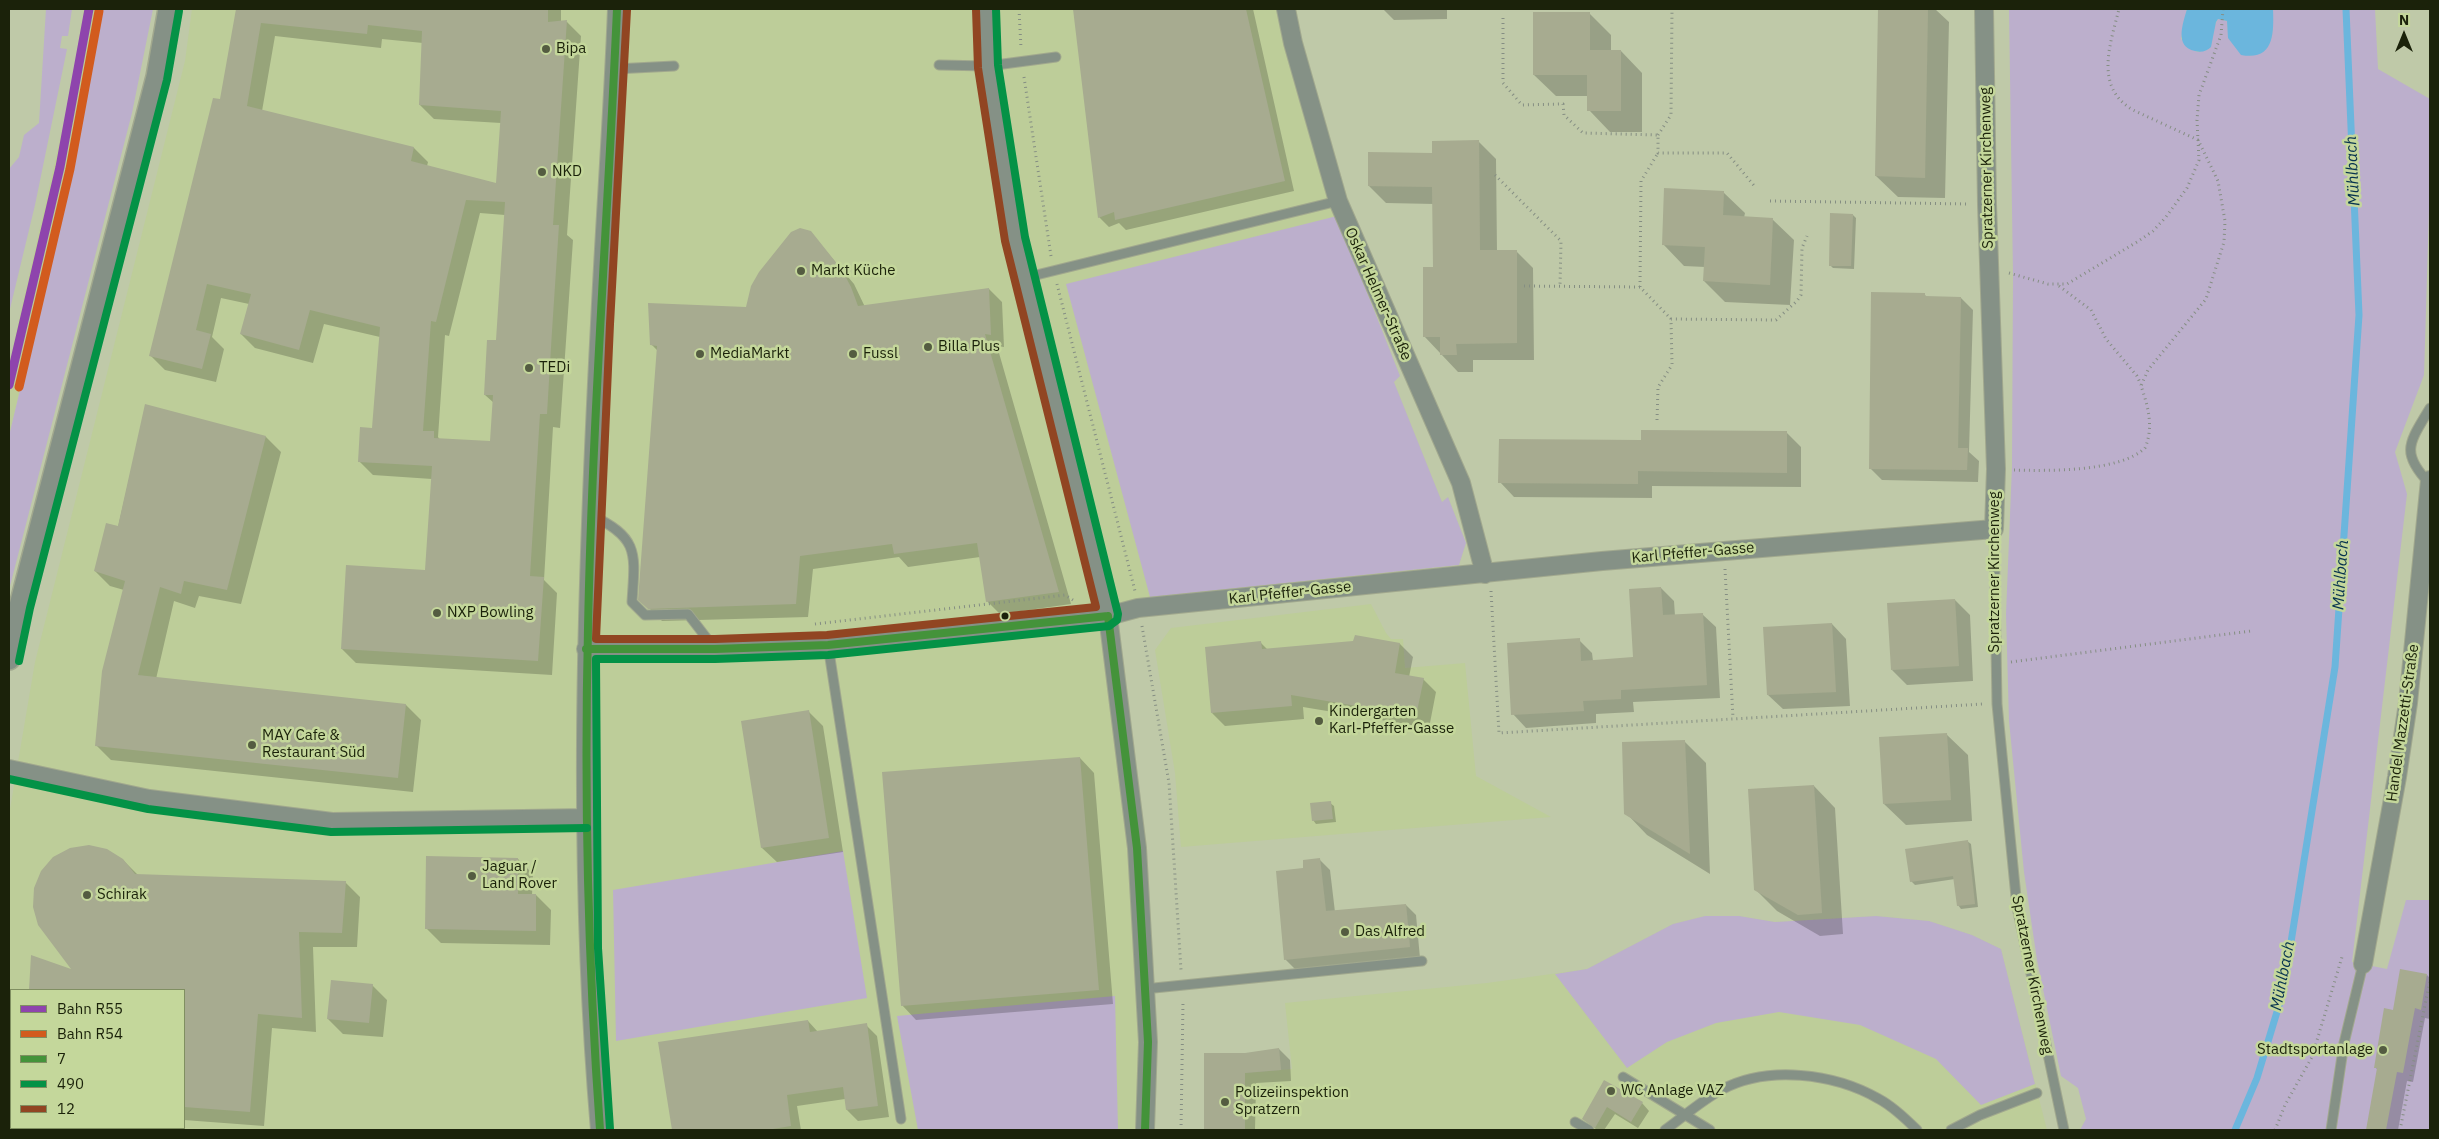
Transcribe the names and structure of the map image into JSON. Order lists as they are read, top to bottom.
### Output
{
  "streets": {
    "street": [
      "Spratzerner Kirchenweg",
      "Oskar Helmer-Straße",
      "Karl Pfeffer-Gasse",
      "Handel Mazzetti-Straße"
    ]
  },
  "crossings": [
    ["Spratzerner Kirchenweg", "Karl Pfeffer-Gasse"],
    ["Oskar Helmer-Straße", "Karl Pfeffer-Gasse"]
  ],
  "water": ["Mühlbach"],
  "places": [
    "Bipa",
    "NKD",
    "Markt Küche",
    "Billa Plus",
    "MediaMarkt",
    "Fussl",
    "TEDi",
    "NXP Bowling",
    "Kindergarten Karl-Pfeffer-Gasse",
    "MAY Cafe & Restaurant Süd",
    "Jaguar / Land Rover",
    "Schirak",
    "Das Alfred",
    "Stadtsportanlage",
    "WC Anlage VAZ",
    "Polizeiinspektion Spratzern"
  ],
  "lines": [
    "rail line R55",
    "transit line 7",
    "transit line 490",
    "transit line 12",
    "rail line R54"
  ],
  "legend": [
    "Bahn R55",
    "Bahn R54",
    "7",
    "490",
    "12"
  ],
  "north": "top"
}
